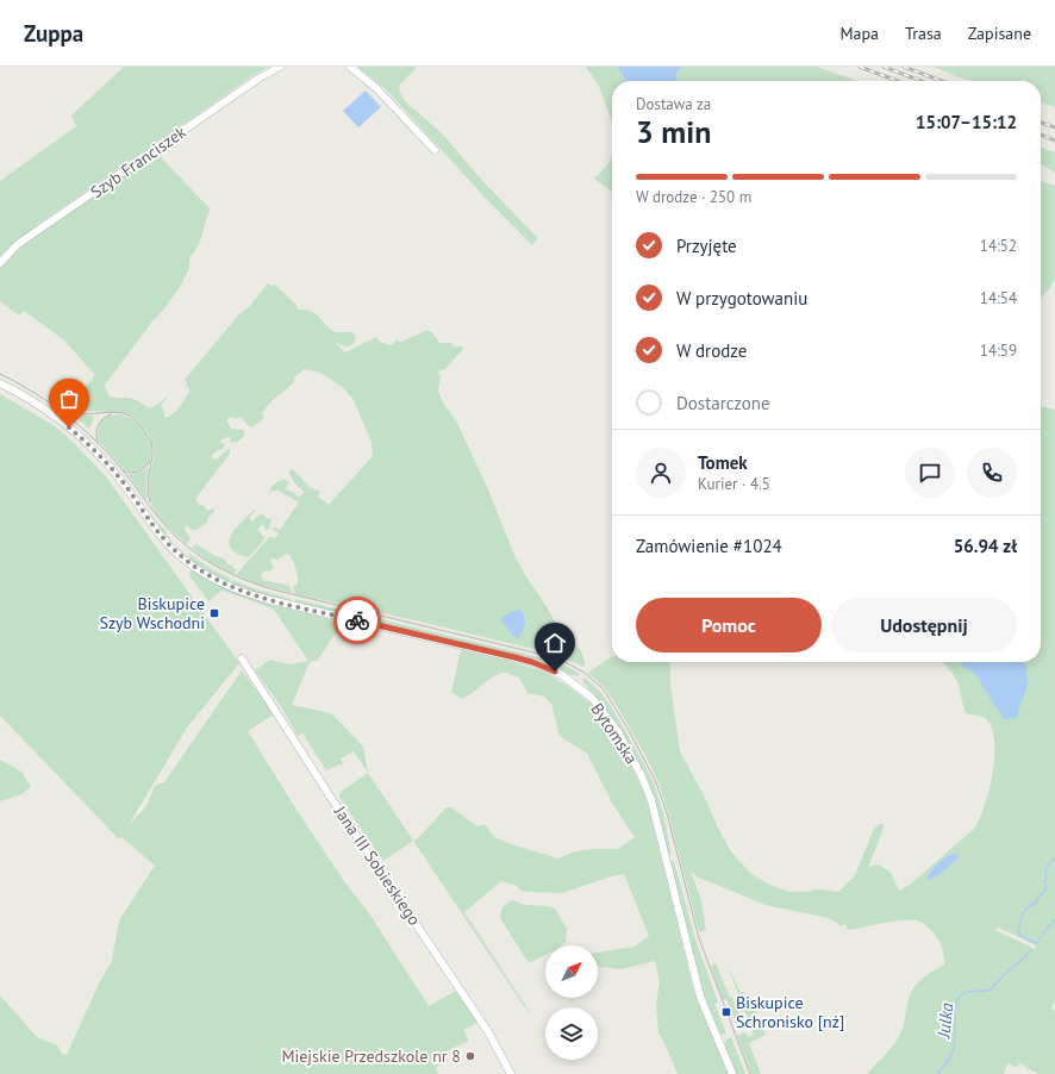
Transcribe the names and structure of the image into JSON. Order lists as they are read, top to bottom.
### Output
{
  "streets": {
    "street": ["Szyb Franciszek", "Bytomska", "Jana III Sobieskiego"]
  },
  "water": ["Julka"],
  "places": {
    "transit": ["Biskupice Szyb Wschodni", "Biskupice Schronisko [nż]"],
    "other": ["Miejskie Przedszkole nr 8"]
  },
  "north": "top right",
  "page": {
    "header": "Zuppa",
    "nav": ["Mapa", "Trasa", "Zapisane"],
    "heading": ["3 min", "Dostawa za", "15:07–15:12"],
    "panel": [
      "Tomek",
      "Kurier · 4.5",
      "Zamówienie #1024",
      "56.94 zł"
    ],
    "bar": "W drodze · 250 m",
    "list": [
      ["Przyjęte", "14:52"],
      ["W przygotowaniu", "14:54"],
      ["W drodze", "14:59"],
      "Dostarczone"
    ],
    "buttons": ["Pomoc", "Udostępnij"]
  }
}
